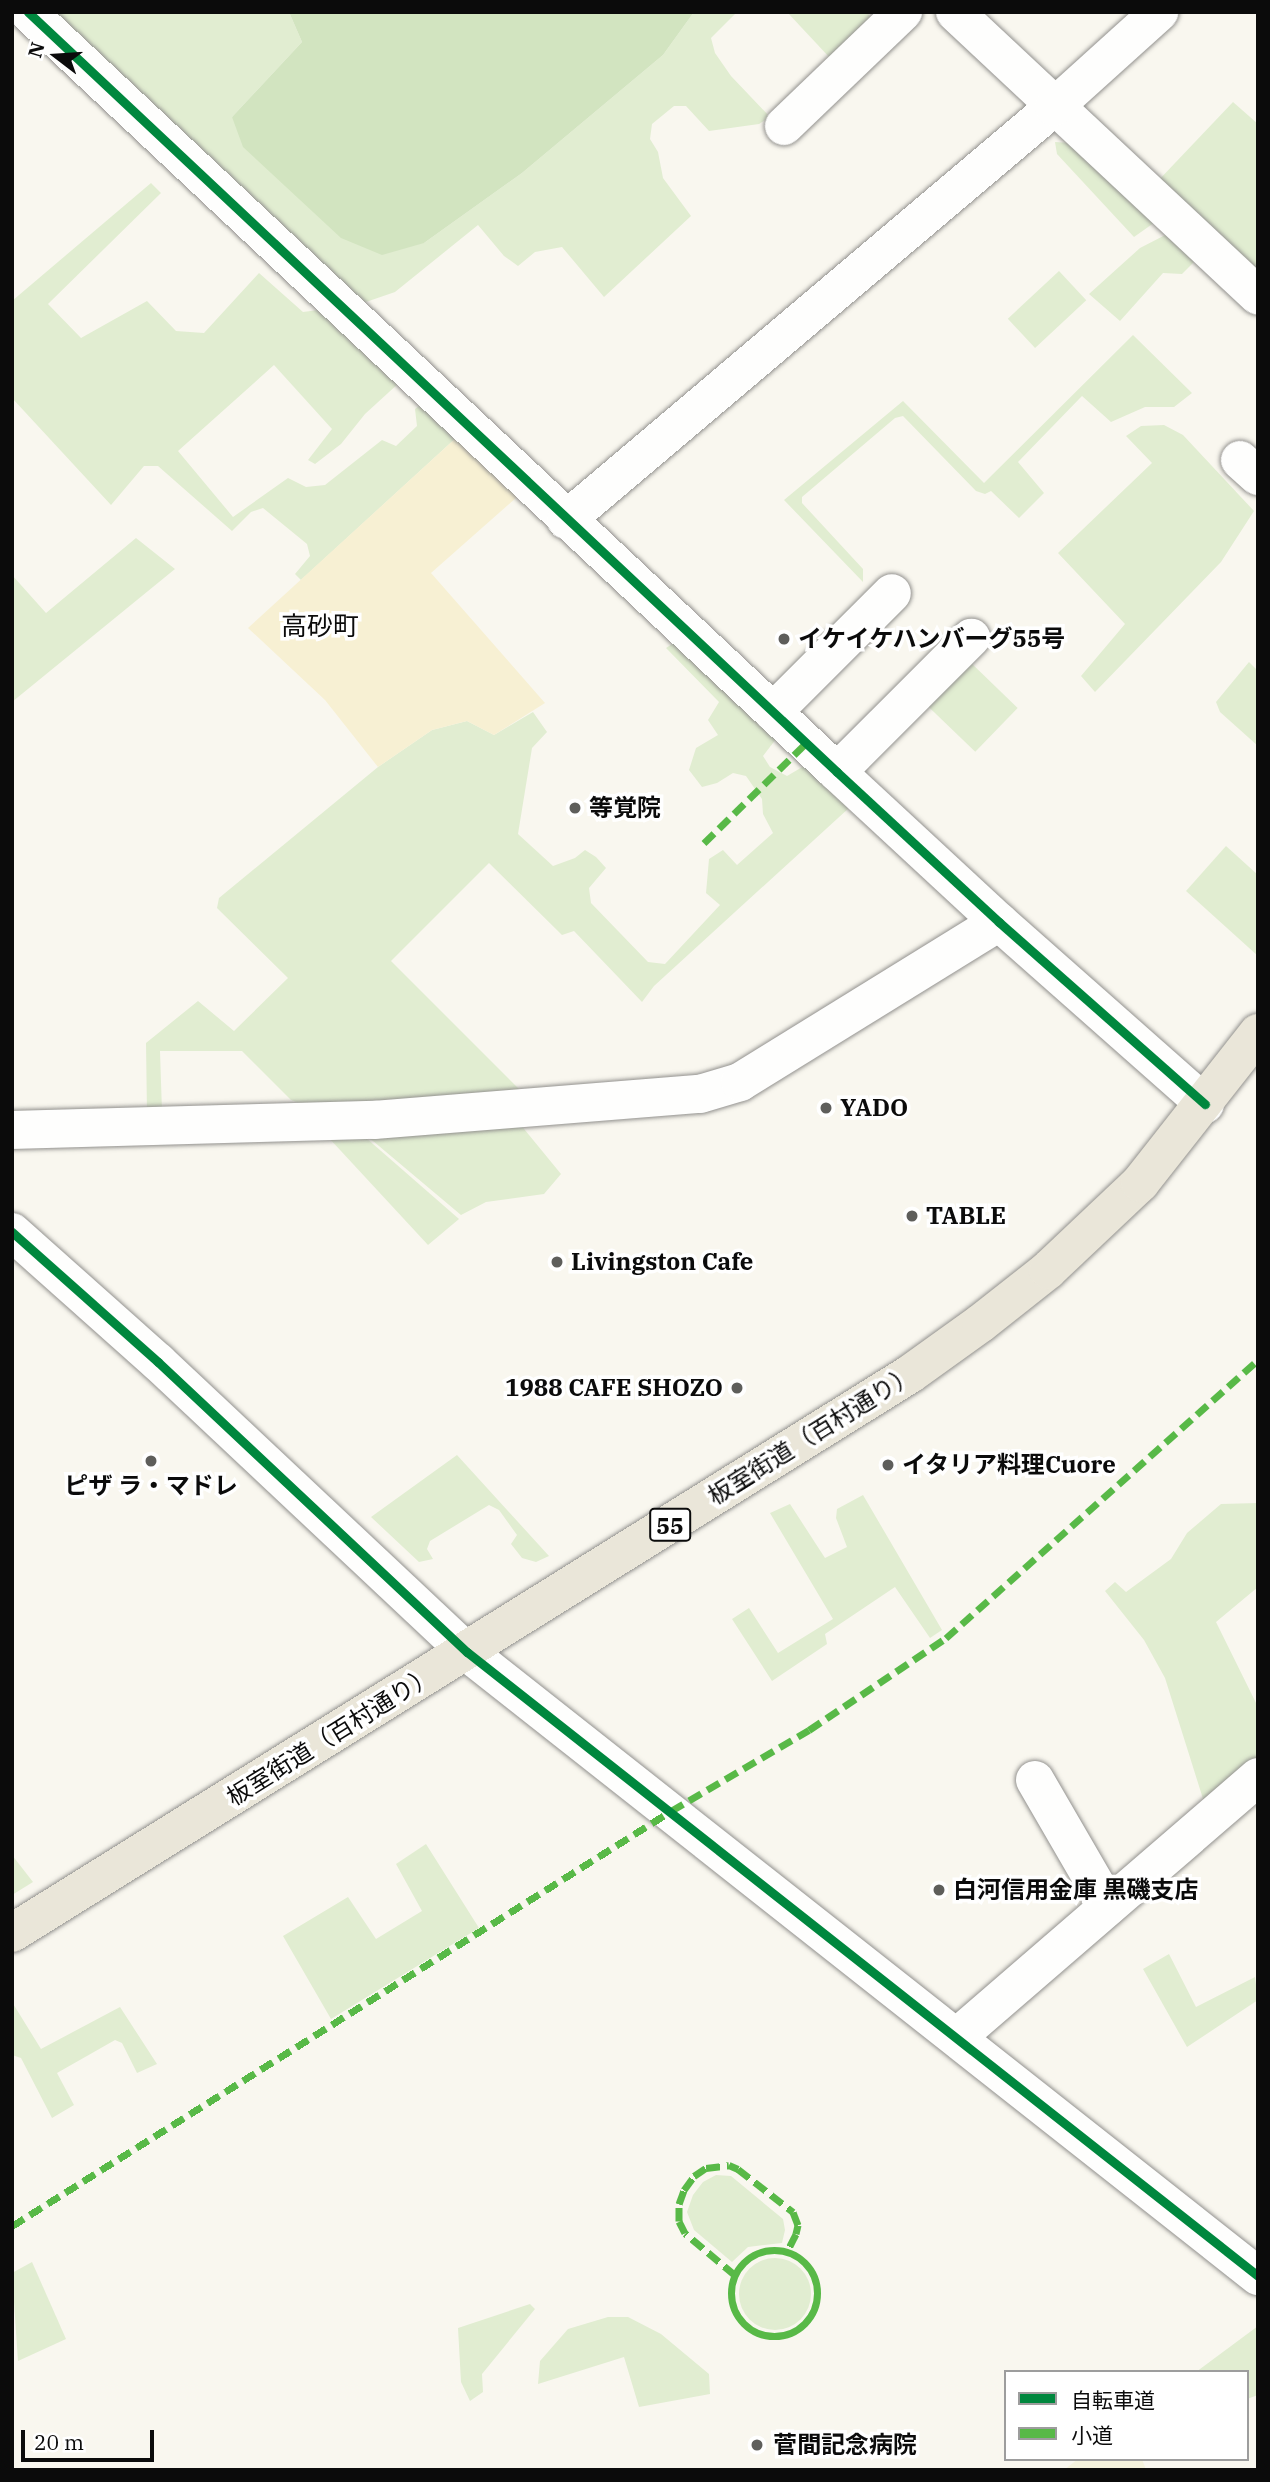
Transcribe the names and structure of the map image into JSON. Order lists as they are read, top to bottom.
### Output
{
  "streets": {
    "main road": ["板室街道（百村通り）", "55"]
  },
  "districts": ["高砂町"],
  "places": [
    "イケイケハンバーグ55号",
    "等覚院",
    "YADO",
    "TABLE",
    "Livingston Cafe",
    "1988 CAFE SHOZO",
    "ピザ ラ・マドレ",
    "イタリア料理Cuore",
    "白河信用金庫 黒磯支店",
    "菅間記念病院"
  ],
  "legend": ["自転車道", "小道"],
  "scale_bar": "20 m",
  "north": "left"
}
